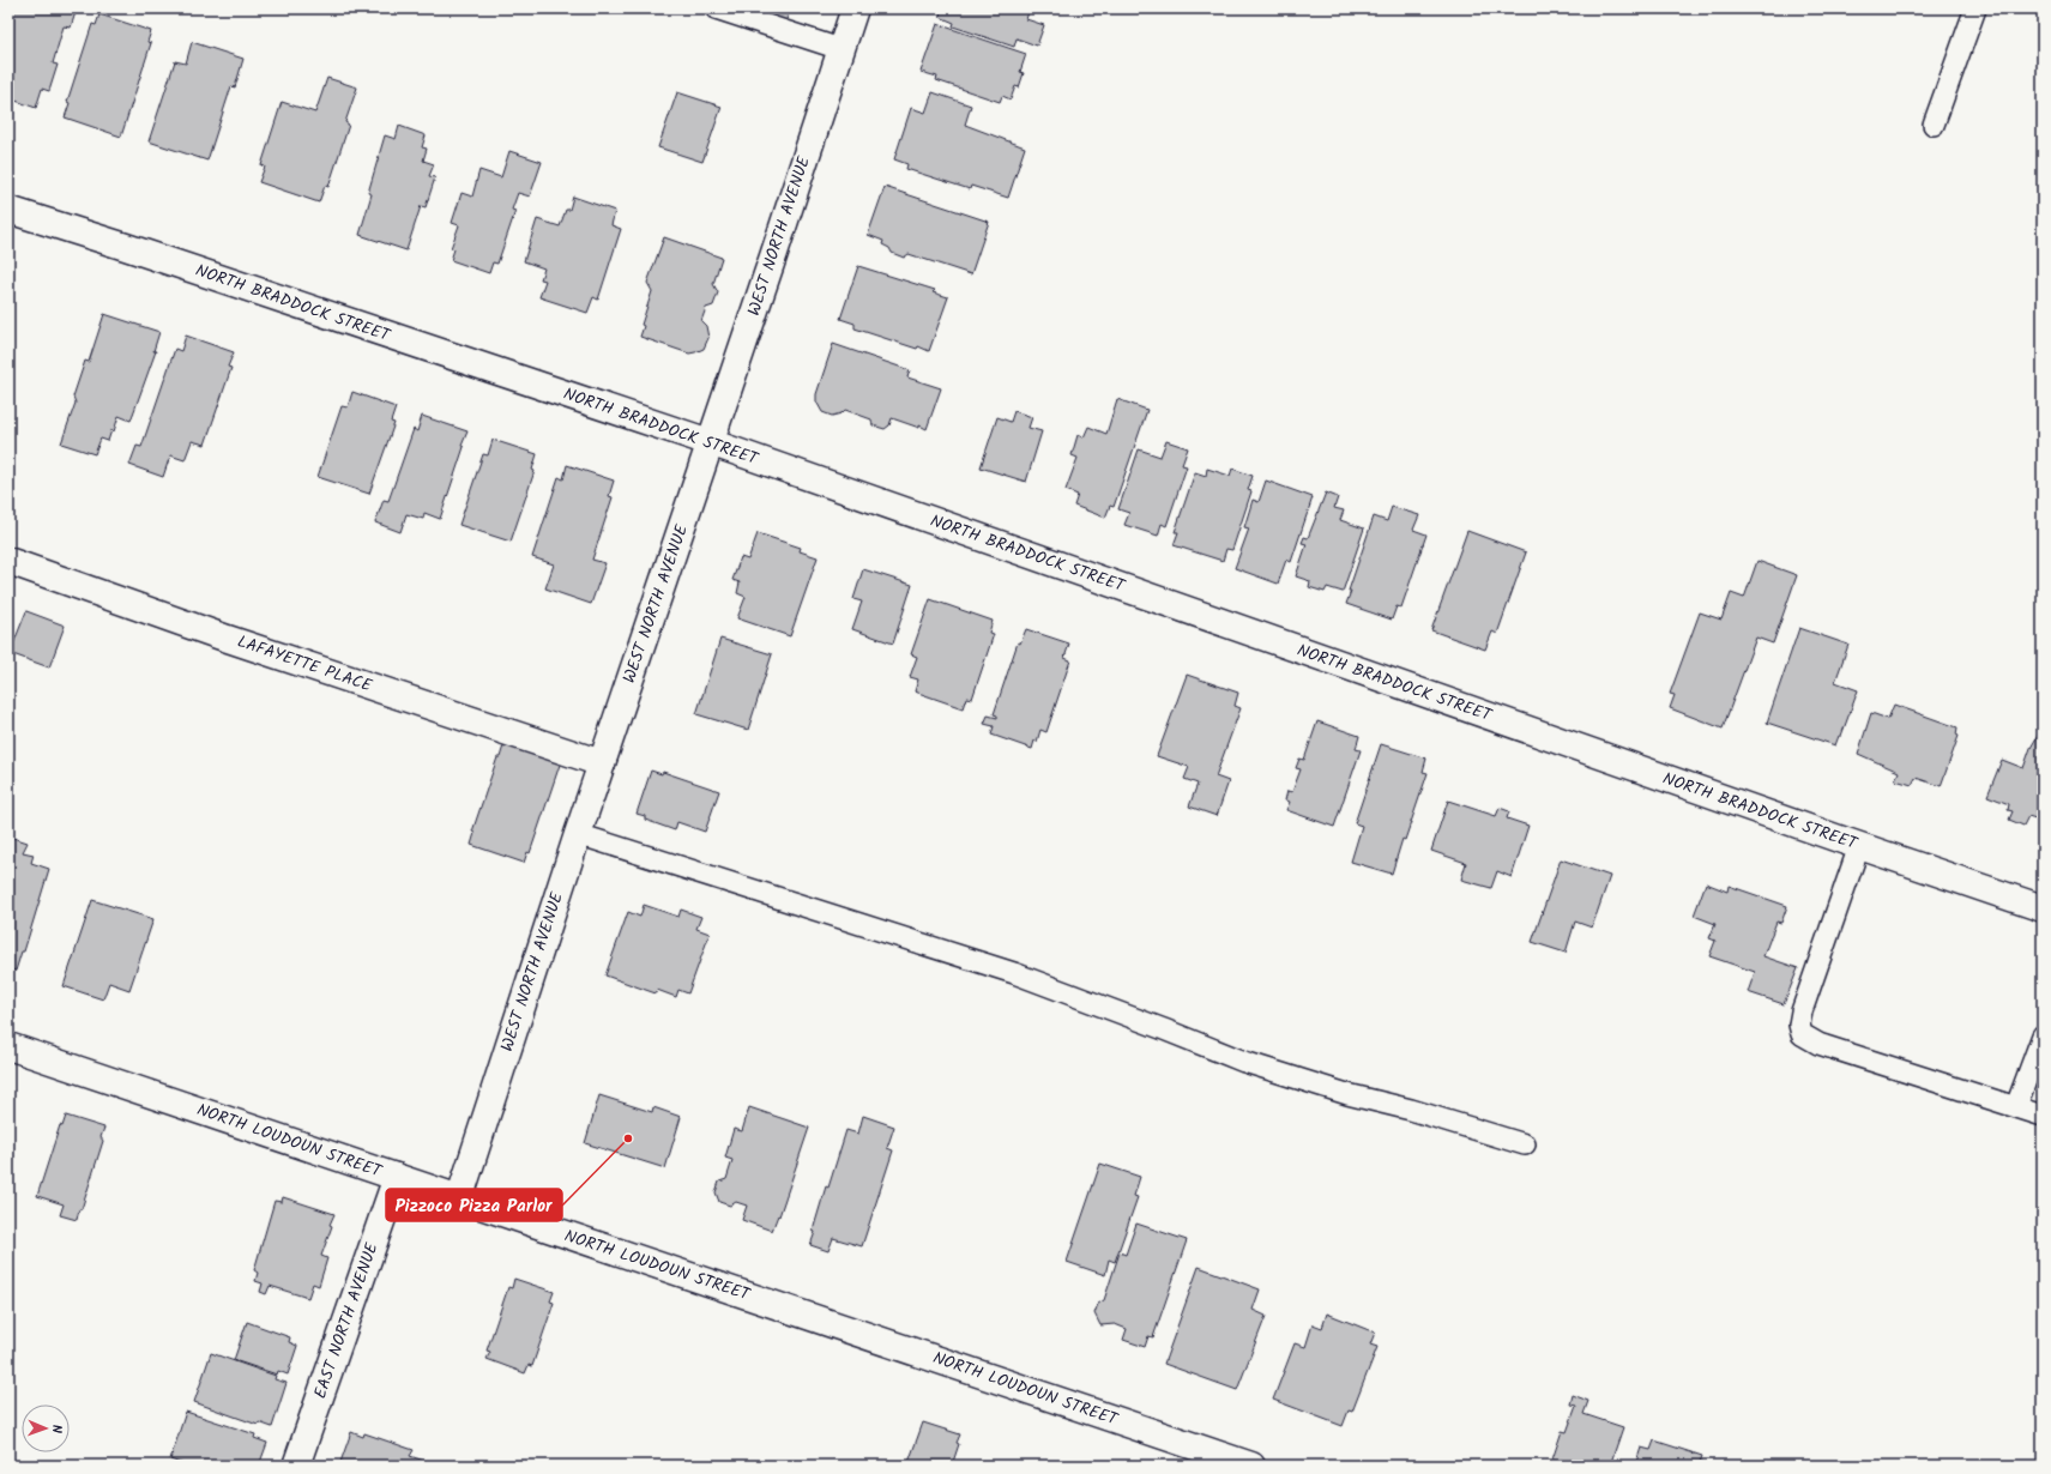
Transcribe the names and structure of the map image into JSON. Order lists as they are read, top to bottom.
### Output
{
  "streets": {
    "street": [
      "WEST NORTH AVENUE",
      "NORTH BRADDOCK STREET",
      "LAFAYETTE PLACE",
      "NORTH LOUDOUN STREET",
      "EAST NORTH AVENUE"
    ]
  },
  "crossings": [
    ["WEST NORTH AVENUE", "NORTH BRADDOCK STREET"],
    ["WEST NORTH AVENUE", "LAFAYETTE PLACE"],
    ["WEST NORTH AVENUE", "NORTH LOUDOUN STREET"],
    ["NORTH LOUDOUN STREET", "EAST NORTH AVENUE"]
  ],
  "places": ["Pizzoco Pizza Parlor"],
  "north": "right"
}
